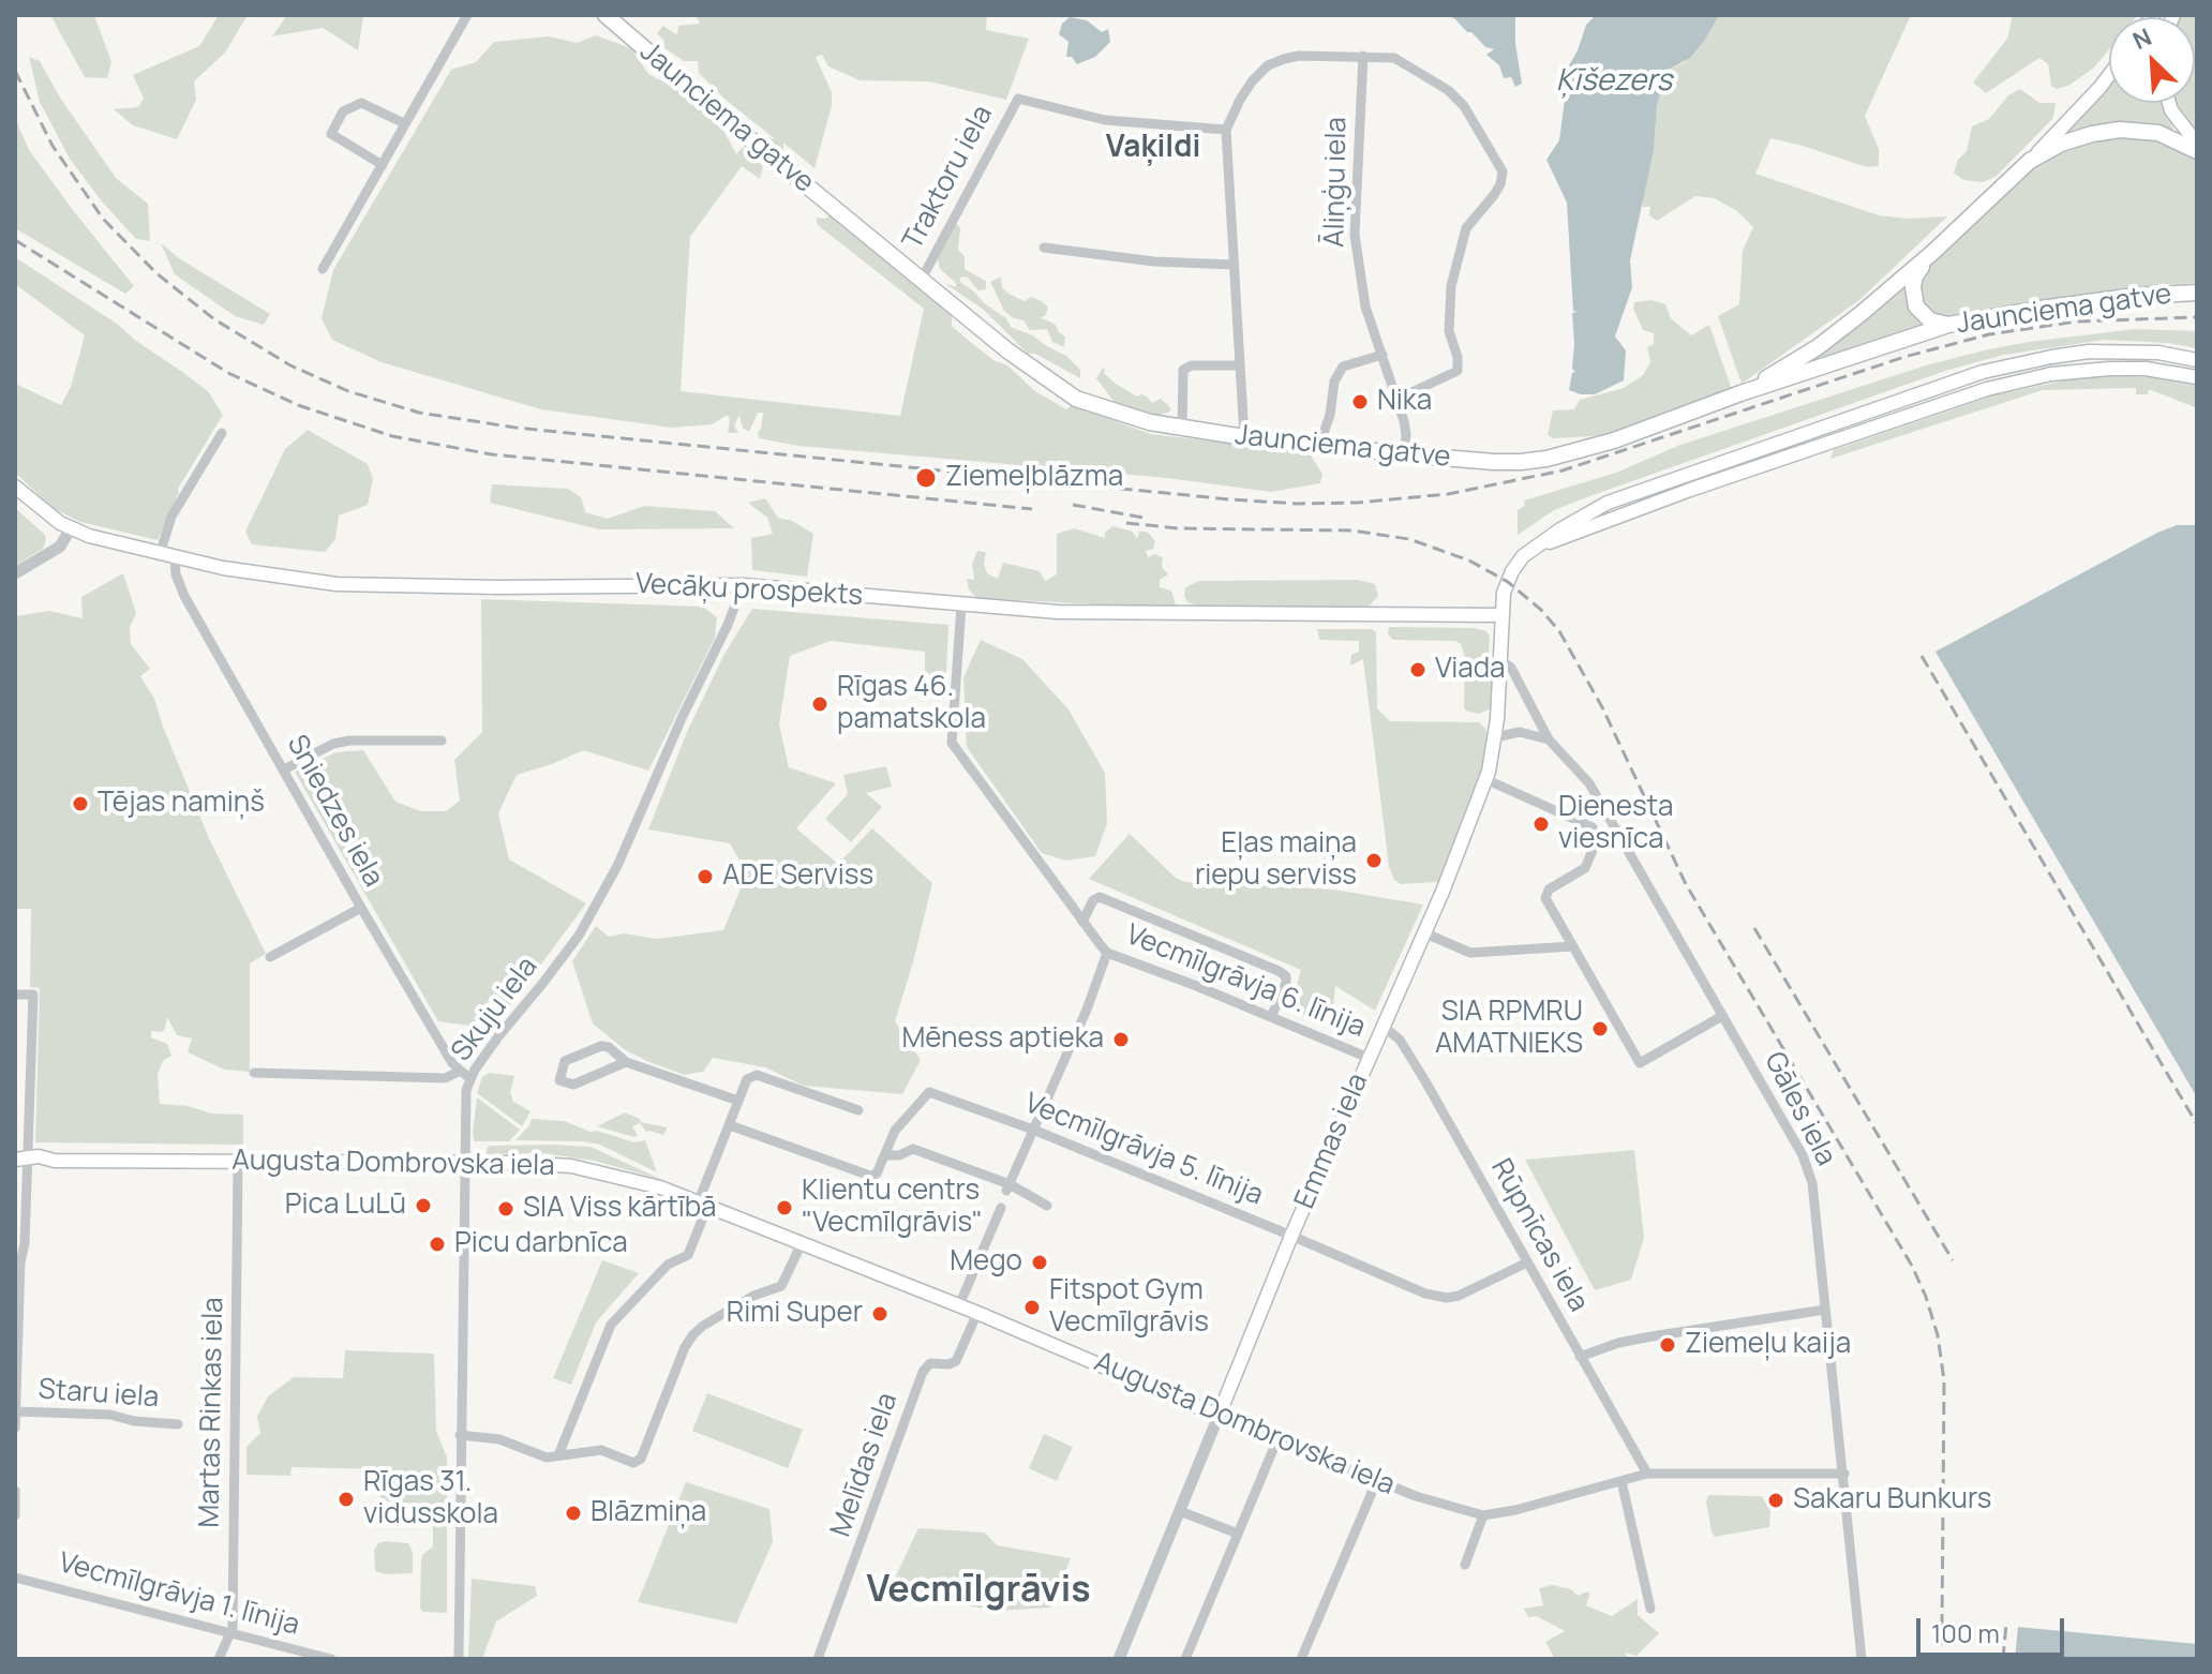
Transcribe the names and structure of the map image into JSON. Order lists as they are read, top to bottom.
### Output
{
  "streets": {
    "main road": [
      "Jaunciema gatve",
      "Vecāķu prospekts",
      "Emmas iela",
      "Augusta Dombrovska iela"
    ],
    "street": [
      "Traktoru iela",
      "Āliņģu iela",
      "Sniedzes iela",
      "Vecmīlgrāvja 6. līnija",
      "Skuju iela",
      "Gāles iela",
      "Vecmīlgrāvja 5. līnija",
      "Rūpnīcas iela",
      "Staru iela",
      "Martas Rinkas iela",
      "Melīdas iela",
      "Vecmīlgrāvja 1. līnija"
    ]
  },
  "crossings": [
    ["Jaunciema gatve", "Traktoru iela"],
    ["Jaunciema gatve", "Āliņģu iela"],
    ["Vecāķu prospekts", "Sniedzes iela"],
    ["Vecāķu prospekts", "Vecmīlgrāvja 6. līnija"],
    ["Vecāķu prospekts", "Skuju iela"],
    ["Vecāķu prospekts", "Emmas iela"],
    ["Sniedzes iela", "Skuju iela"],
    ["Vecmīlgrāvja 6. līnija", "Emmas iela"],
    ["Skuju iela", "Augusta Dombrovska iela"],
    ["Gāles iela", "Emmas iela"],
    ["Gāles iela", "Augusta Dombrovska iela"],
    ["Emmas iela", "Vecmīlgrāvja 5. līnija"],
    ["Emmas iela", "Augusta Dombrovska iela"],
    ["Emmas iela", "Rūpnīcas iela"],
    ["Vecmīlgrāvja 5. līnija", "Rūpnīcas iela"],
    ["Augusta Dombrovska iela", "Rūpnīcas iela"],
    ["Augusta Dombrovska iela", "Martas Rinkas iela"],
    ["Augusta Dombrovska iela", "Melīdas iela"],
    ["Martas Rinkas iela", "Vecmīlgrāvja 1. līnija"]
  ],
  "districts": ["Vaķildi", "Vecmīlgrāvis"],
  "water": ["Ķīšezers"],
  "places": [
    "Nika",
    "Ziemeļblāzma",
    "Viada",
    "Rīgas 46. pamatskola",
    "Tējas namiņš",
    "Dienesta viesnīca",
    "Eļas maiņa riepu serviss",
    "ADE Serviss",
    "SIA RPMRU AMATNIEKS",
    "Mēness aptieka",
    "Pica LuLū",
    "Klientu centrs \"Vecmīlgrāvis\"",
    "SIA Viss kārtībā",
    "Picu darbnīca",
    "Mego",
    "Fitspot Gym Vecmīlgrāvis",
    "Rimi Super",
    "Ziemeļu kaija",
    "Rīgas 31. vidusskola",
    "Sakaru Bunkurs",
    "Blāzmiņa"
  ],
  "scale_bar": "100 m",
  "north": "top left"
}
